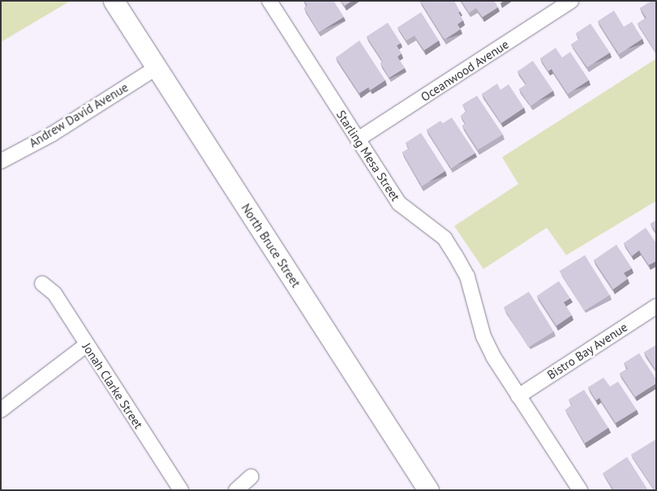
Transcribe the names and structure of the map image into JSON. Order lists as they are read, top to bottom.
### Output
{
  "streets": {
    "street": [
      "Oceanwood Avenue",
      "Andrew David Avenue",
      "Starling Mesa Street",
      "North Bruce Street",
      "Bistro Bay Avenue",
      "Jonah Clarke Street"
    ]
  },
  "crossings": [
    ["Oceanwood Avenue", "Starling Mesa Street"],
    ["Andrew David Avenue", "North Bruce Street"],
    ["Starling Mesa Street", "Bistro Bay Avenue"]
  ]
}
